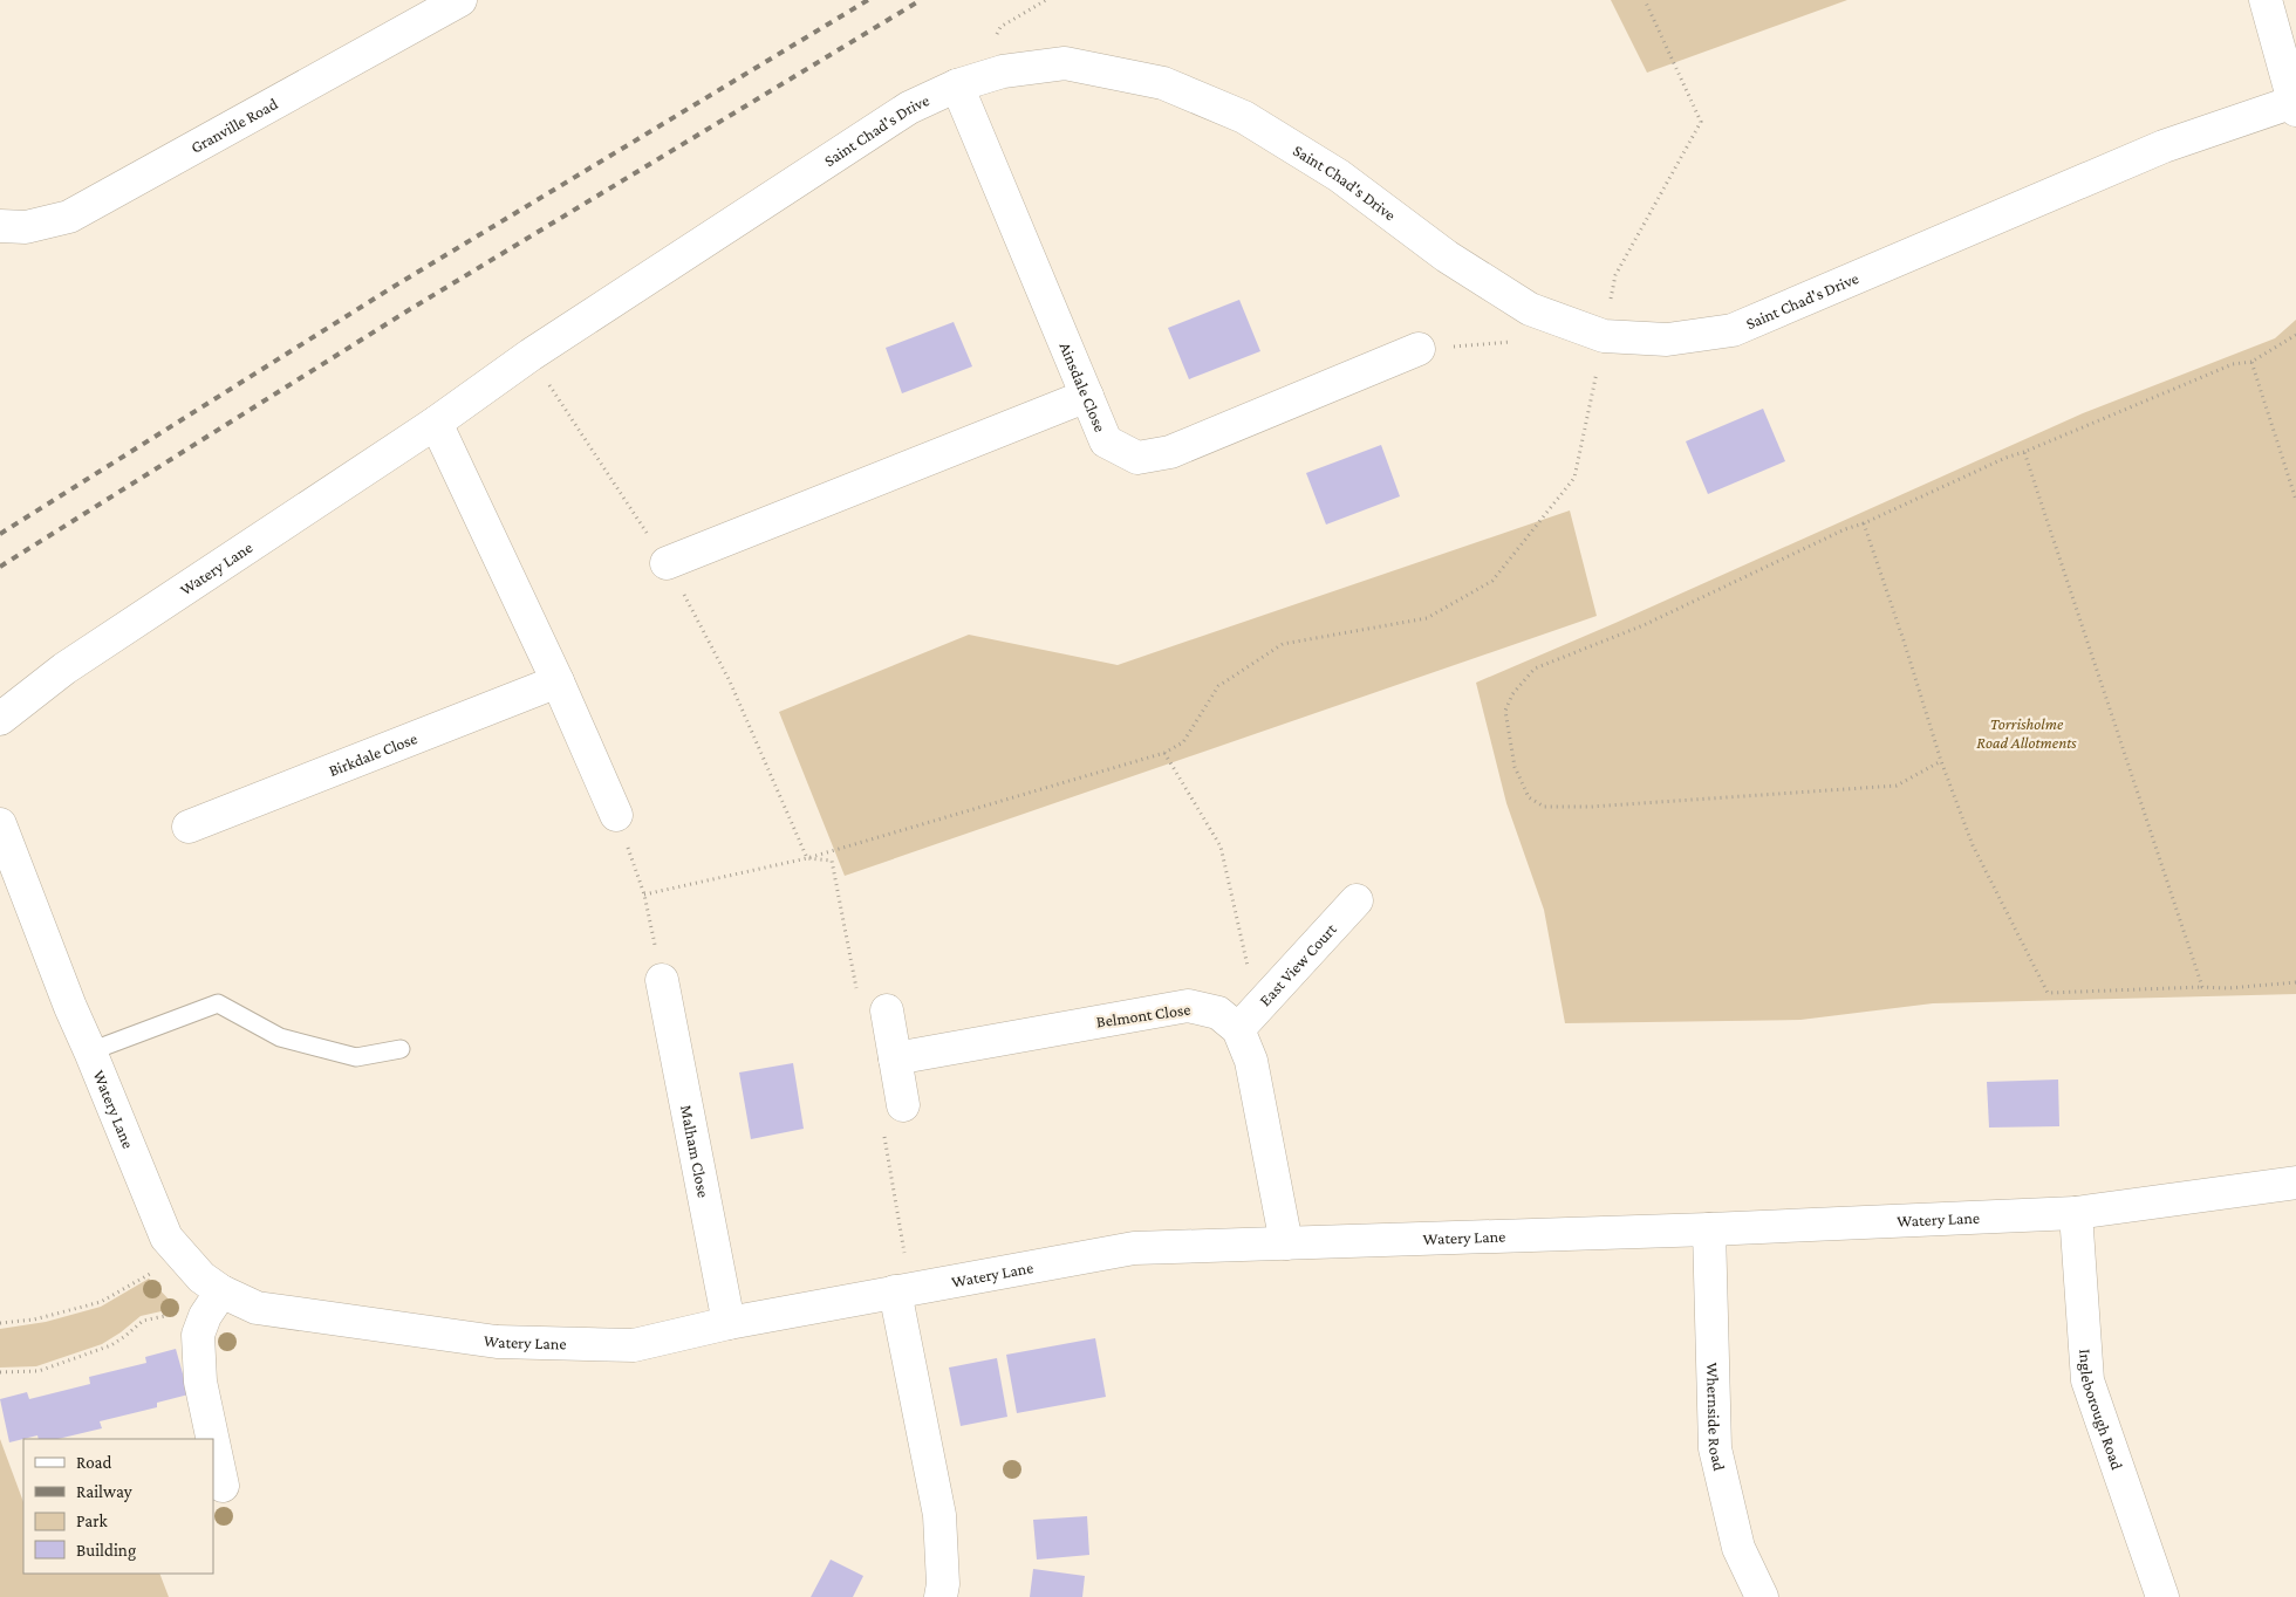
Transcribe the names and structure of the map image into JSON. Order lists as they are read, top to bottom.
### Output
{
  "streets": {
    "street": [
      "Granville Road",
      "Saint Chad's Drive",
      "Ainsdale Close",
      "Watery Lane",
      "Birkdale Close",
      "East View Court",
      "Belmont Close",
      "Malham Close",
      "Ingleborough Road",
      "Whernside Road"
    ]
  },
  "crossings": [
    ["Saint Chad's Drive", "Ainsdale Close"],
    ["Saint Chad's Drive", "Watery Lane"],
    ["Watery Lane", "Malham Close"],
    ["Watery Lane", "Ingleborough Road"],
    ["Watery Lane", "Whernside Road"],
    ["East View Court", "Belmont Close"]
  ],
  "parks": ["Torrisholme Road Allotments"],
  "legend": [
    "Road",
    "Railway",
    "Park",
    "Building"
  ]
}
